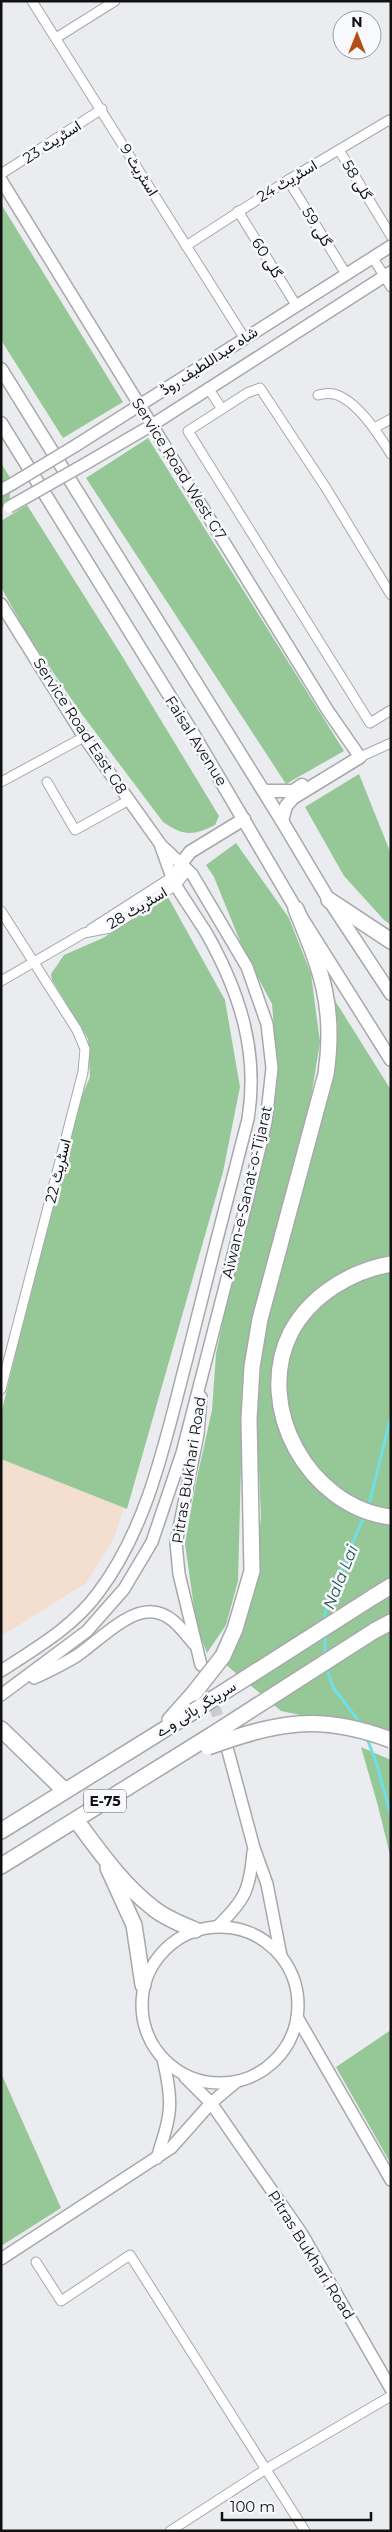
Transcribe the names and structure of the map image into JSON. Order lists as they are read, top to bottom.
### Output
{
  "streets": {
    "highway": ["سرینگر ہائی وے", "E-75"],
    "main road": ["Faisal Avenue"],
    "street": [
      "اسٹریٹ 23",
      "اسٹریٹ 9",
      "گلی 58",
      "اسٹریٹ 24",
      "گلی 59",
      "گلی 60",
      "شاہ عبداللطیف روڈ",
      "Service Road West G7",
      "Service Road East G8",
      "اسٹریٹ 28",
      "اسٹریٹ 22",
      "Aiwan-e-Sanat-o-Tijarat",
      "Pitras Bukhari Road"
    ]
  },
  "crossings": [
    ["اسٹریٹ 23", "اسٹریٹ 9"],
    ["اسٹریٹ 9", "اسٹریٹ 24"],
    ["اسٹریٹ 9", "شاہ عبداللطیف روڈ"],
    ["گلی 58", "اسٹریٹ 24"],
    ["اسٹریٹ 24", "گلی 59"],
    ["اسٹریٹ 24", "گلی 60"],
    ["گلی 59", "شاہ عبداللطیف روڈ"],
    ["گلی 60", "شاہ عبداللطیف روڈ"],
    ["شاہ عبداللطیف روڈ", "Service Road West G7"],
    ["Service Road East G8", "Aiwan-e-Sanat-o-Tijarat"],
    ["اسٹریٹ 28", "اسٹریٹ 22"],
    ["اسٹریٹ 28", "Aiwan-e-Sanat-o-Tijarat"],
    ["Aiwan-e-Sanat-o-Tijarat", "Pitras Bukhari Road"]
  ],
  "water": ["Nala Lai"],
  "scale_bar": "100 m",
  "north": "top"
}
